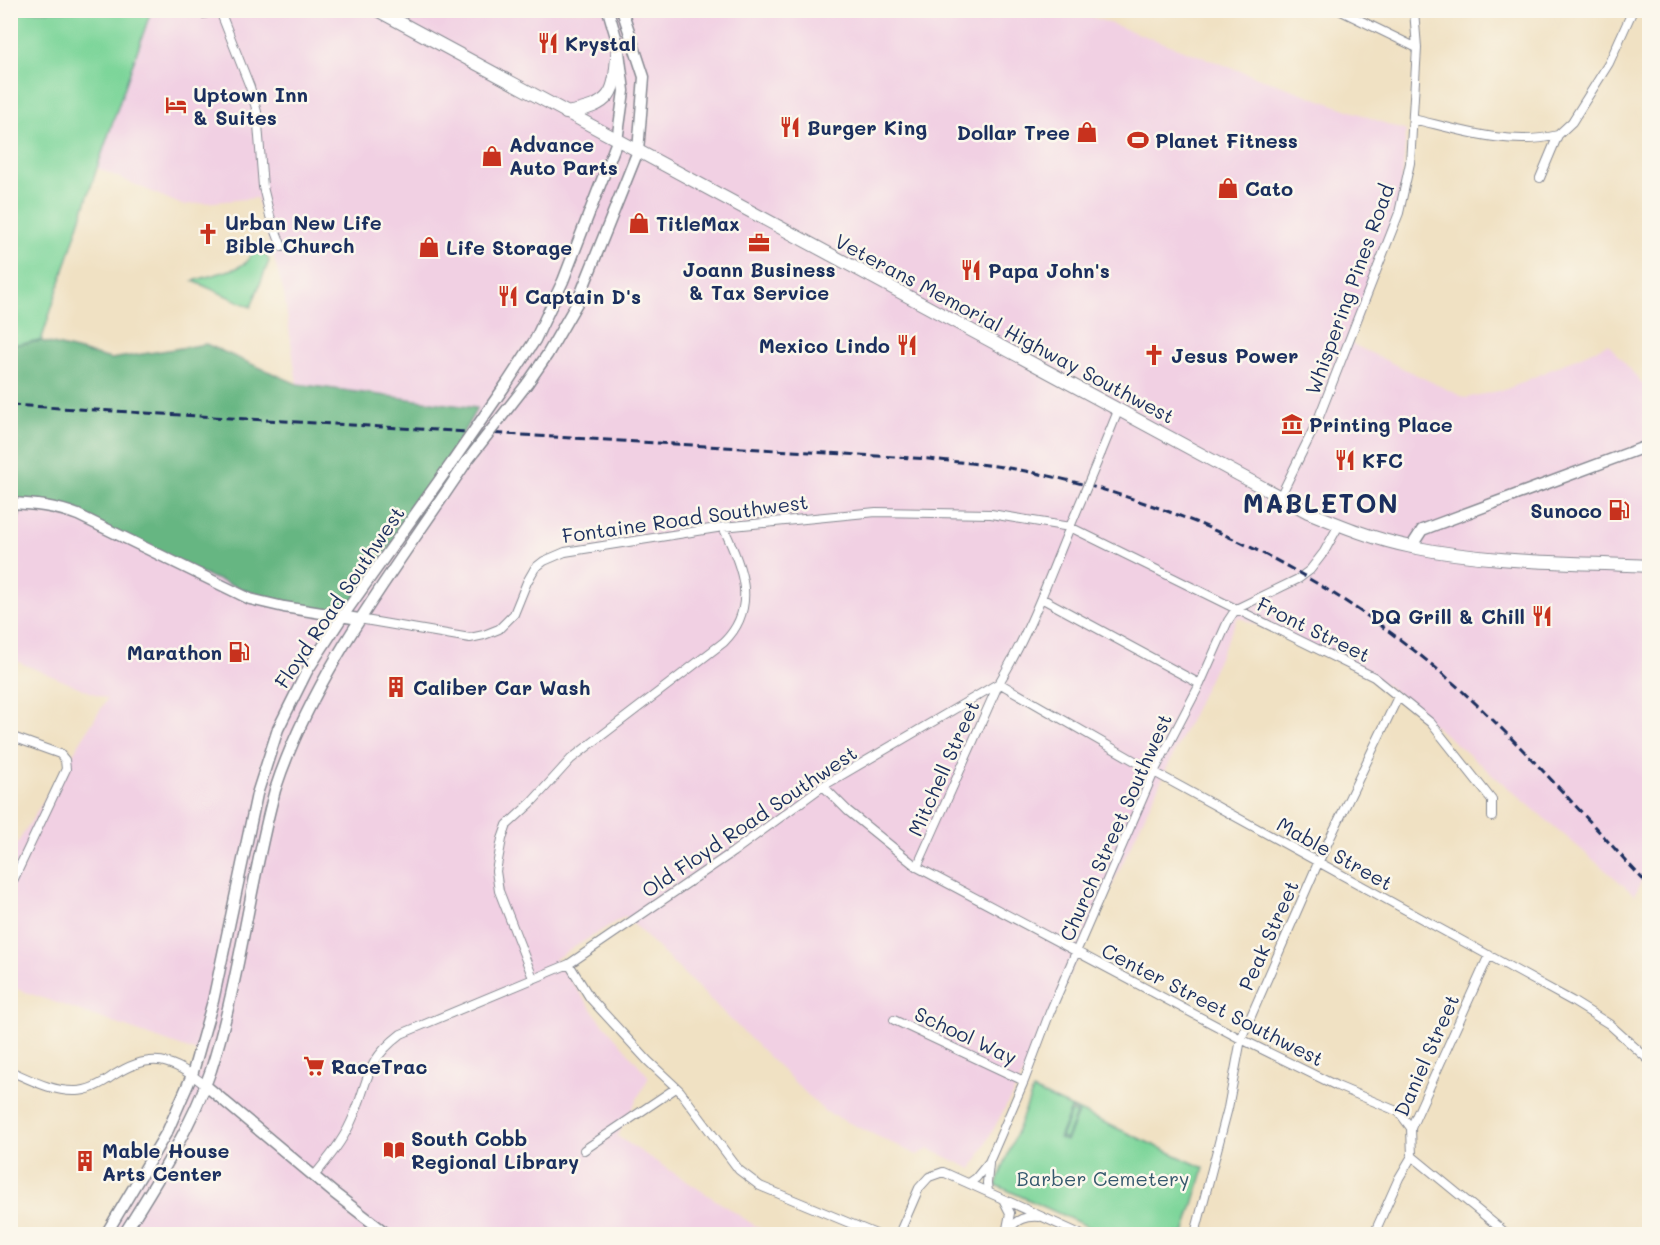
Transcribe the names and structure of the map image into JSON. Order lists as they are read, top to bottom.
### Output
{
  "streets": {
    "main road": ["Veterans Memorial Highway Southwest", "Fontaine Road Southwest", "Floyd Road Southwest"],
    "street": [
      "Whispering Pines Road",
      "Front Street",
      "Mitchell Street",
      "Old Floyd Road Southwest",
      "Church Street Southwest",
      "Mable Street",
      "Peak Street",
      "Center Street Southwest",
      "School Way",
      "Daniel Street"
    ]
  },
  "crossings": [
    ["Whispering Pines Road", "Veterans Memorial Highway Southwest"],
    ["Veterans Memorial Highway Southwest", "Floyd Road Southwest"],
    ["Fontaine Road Southwest", "Floyd Road Southwest"],
    ["Fontaine Road Southwest", "Front Street"],
    ["Front Street", "Church Street Southwest"],
    ["Front Street", "Peak Street"],
    ["Mitchell Street", "Old Floyd Road Southwest"],
    ["Mitchell Street", "Mable Street"],
    ["Mitchell Street", "Center Street Southwest"],
    ["Old Floyd Road Southwest", "Mable Street"],
    ["Old Floyd Road Southwest", "Center Street Southwest"],
    ["Church Street Southwest", "Mable Street"],
    ["Church Street Southwest", "Center Street Southwest"],
    ["Church Street Southwest", "School Way"],
    ["Mable Street", "Peak Street"],
    ["Mable Street", "Daniel Street"],
    ["Peak Street", "Center Street Southwest"],
    ["Center Street Southwest", "Daniel Street"]
  ],
  "districts": ["MABLETON"],
  "parks": ["Barber Cemetery"],
  "places": {
    "restaurant": [
      "Krystal",
      "Burger King",
      "Papa John's",
      "Captain D's",
      "Mexico Lindo",
      "KFC",
      "DQ Grill & Chill"
    ],
    "hotel": ["Uptown Inn & Suites"],
    "shop": [
      "Dollar Tree",
      "Advance Auto Parts",
      "Cato",
      "TitleMax",
      "Life Storage"
    ],
    "sports": ["Planet Fitness"],
    "church": ["Urban New Life Bible Church", "Jesus Power"],
    "office": ["Joann Business & Tax Service"],
    "museum": ["Printing Place"],
    "fuel station": ["Sunoco", "Marathon"],
    "building": ["Caliber Car Wash", "Mable House Arts Center"],
    "supermarket": ["RaceTrac"],
    "library": ["South Cobb Regional Library"]
  }
}
